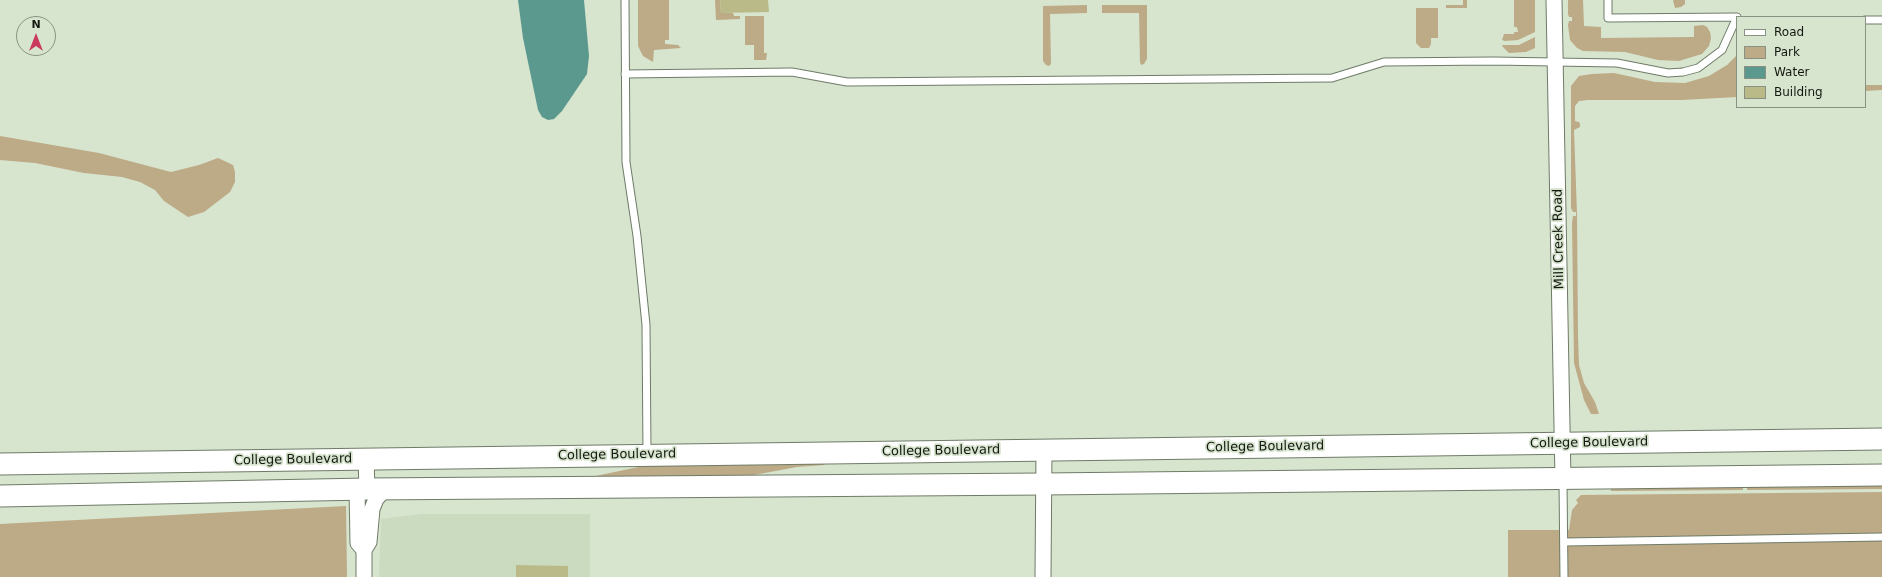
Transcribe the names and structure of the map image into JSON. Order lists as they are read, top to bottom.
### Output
{
  "streets": {
    "main road": ["College Boulevard"],
    "street": ["Mill Creek Road"]
  },
  "crossings": [
    ["Mill Creek Road", "College Boulevard"]
  ],
  "legend": [
    "Road",
    "Park",
    "Water",
    "Building"
  ],
  "north": "top"
}
